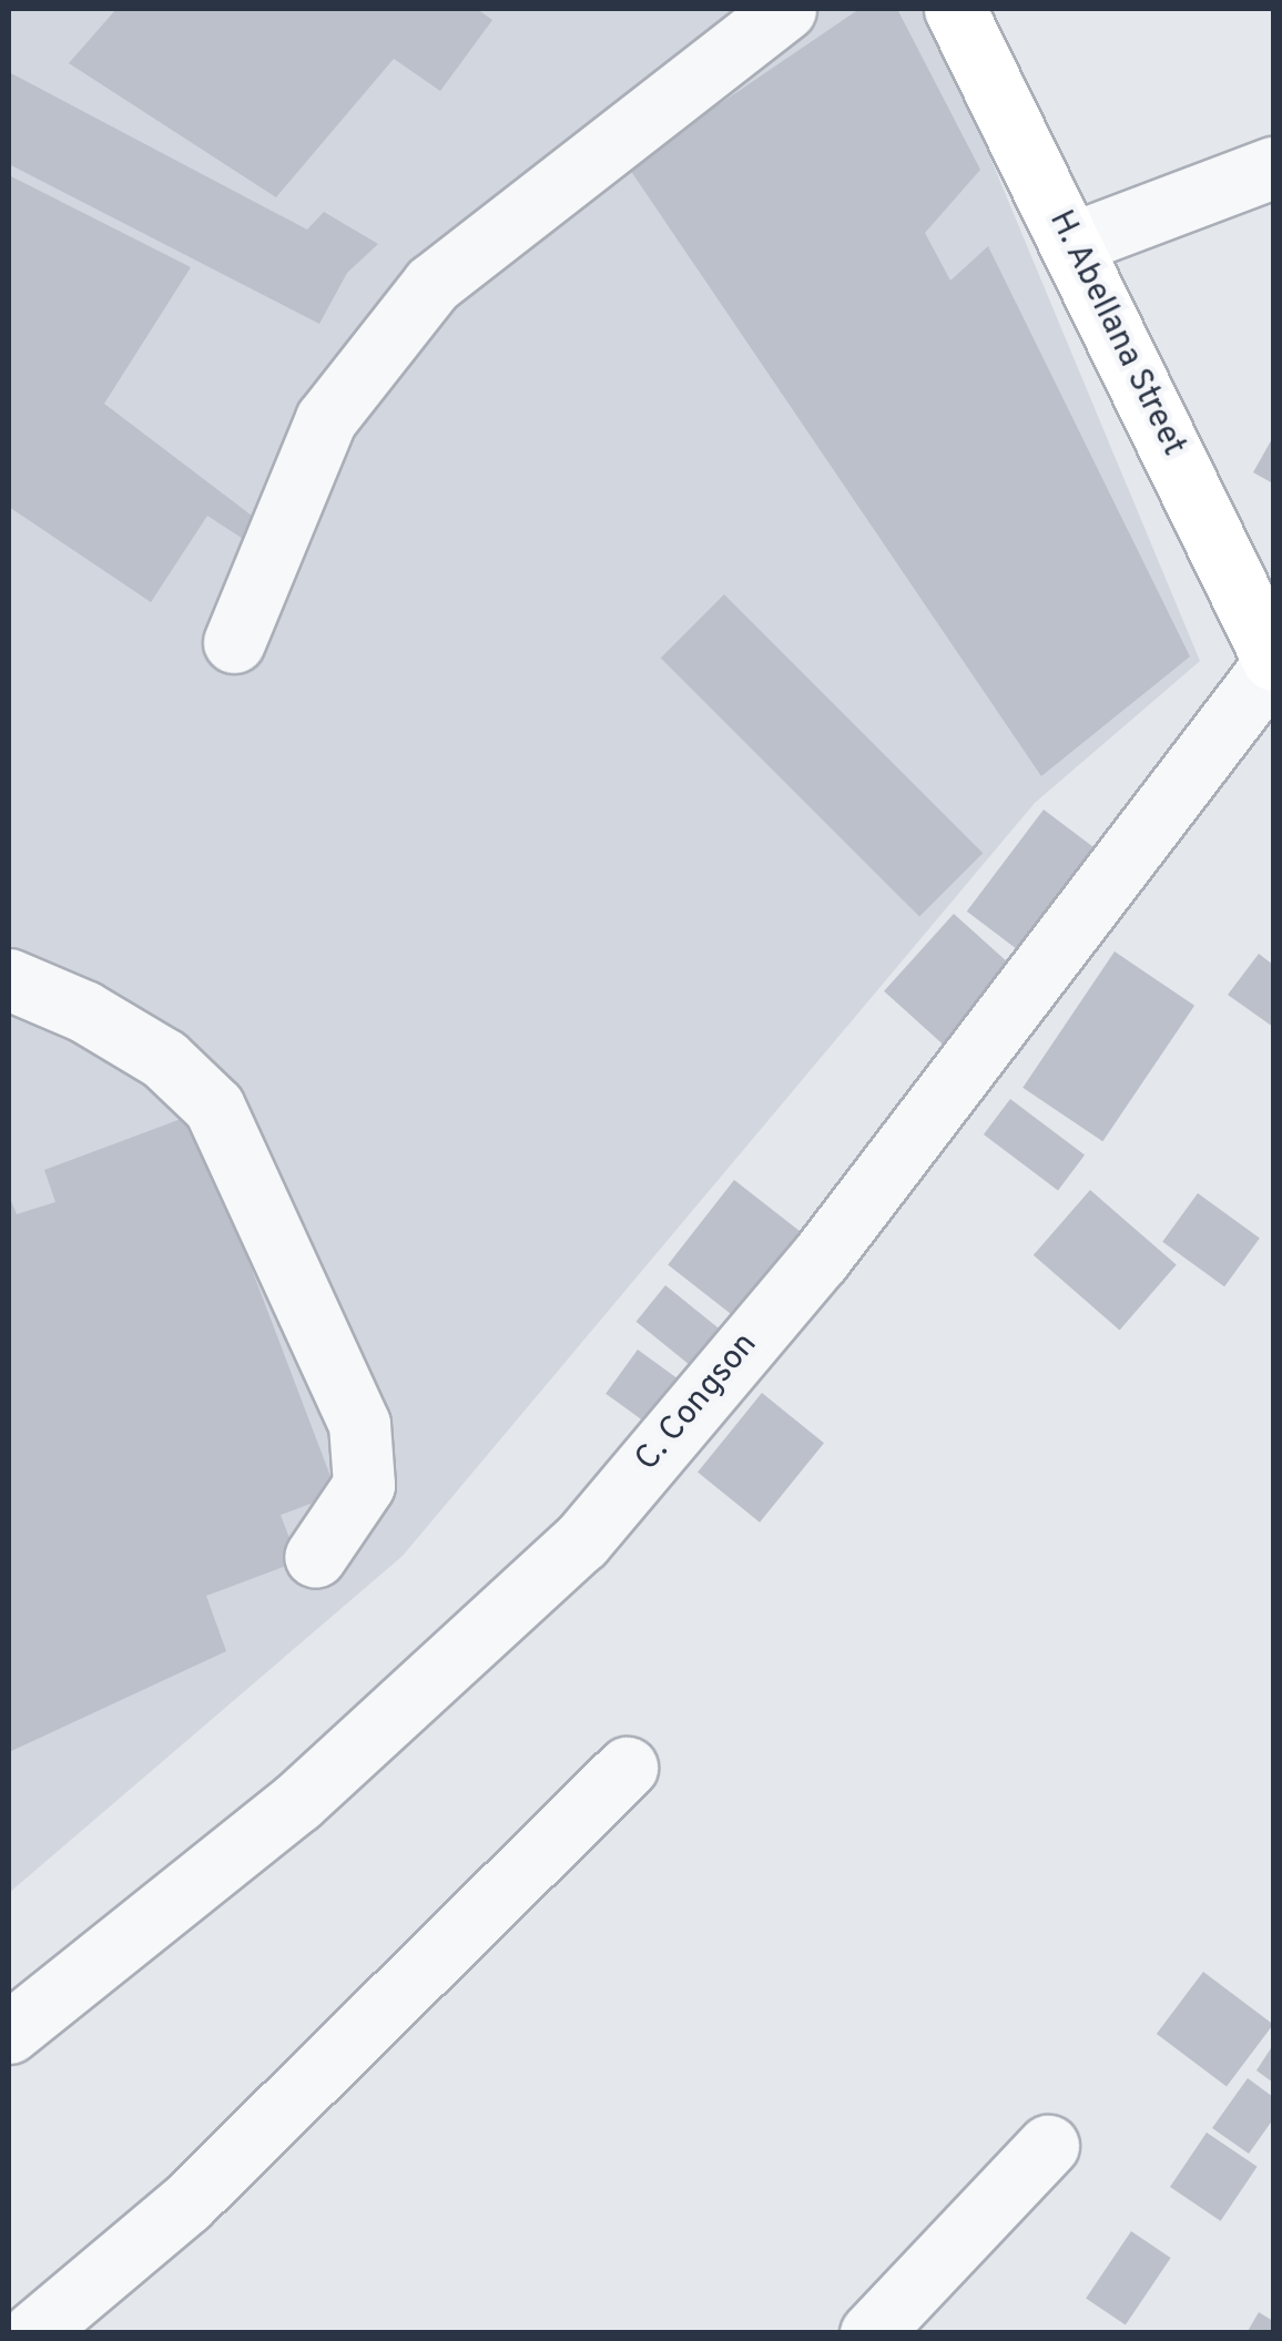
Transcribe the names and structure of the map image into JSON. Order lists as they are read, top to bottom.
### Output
{
  "streets": {
    "main road": ["H. Abellana Street"],
    "street": ["C. Congson"]
  },
  "crossings": [
    ["H. Abellana Street", "C. Congson"]
  ]
}
